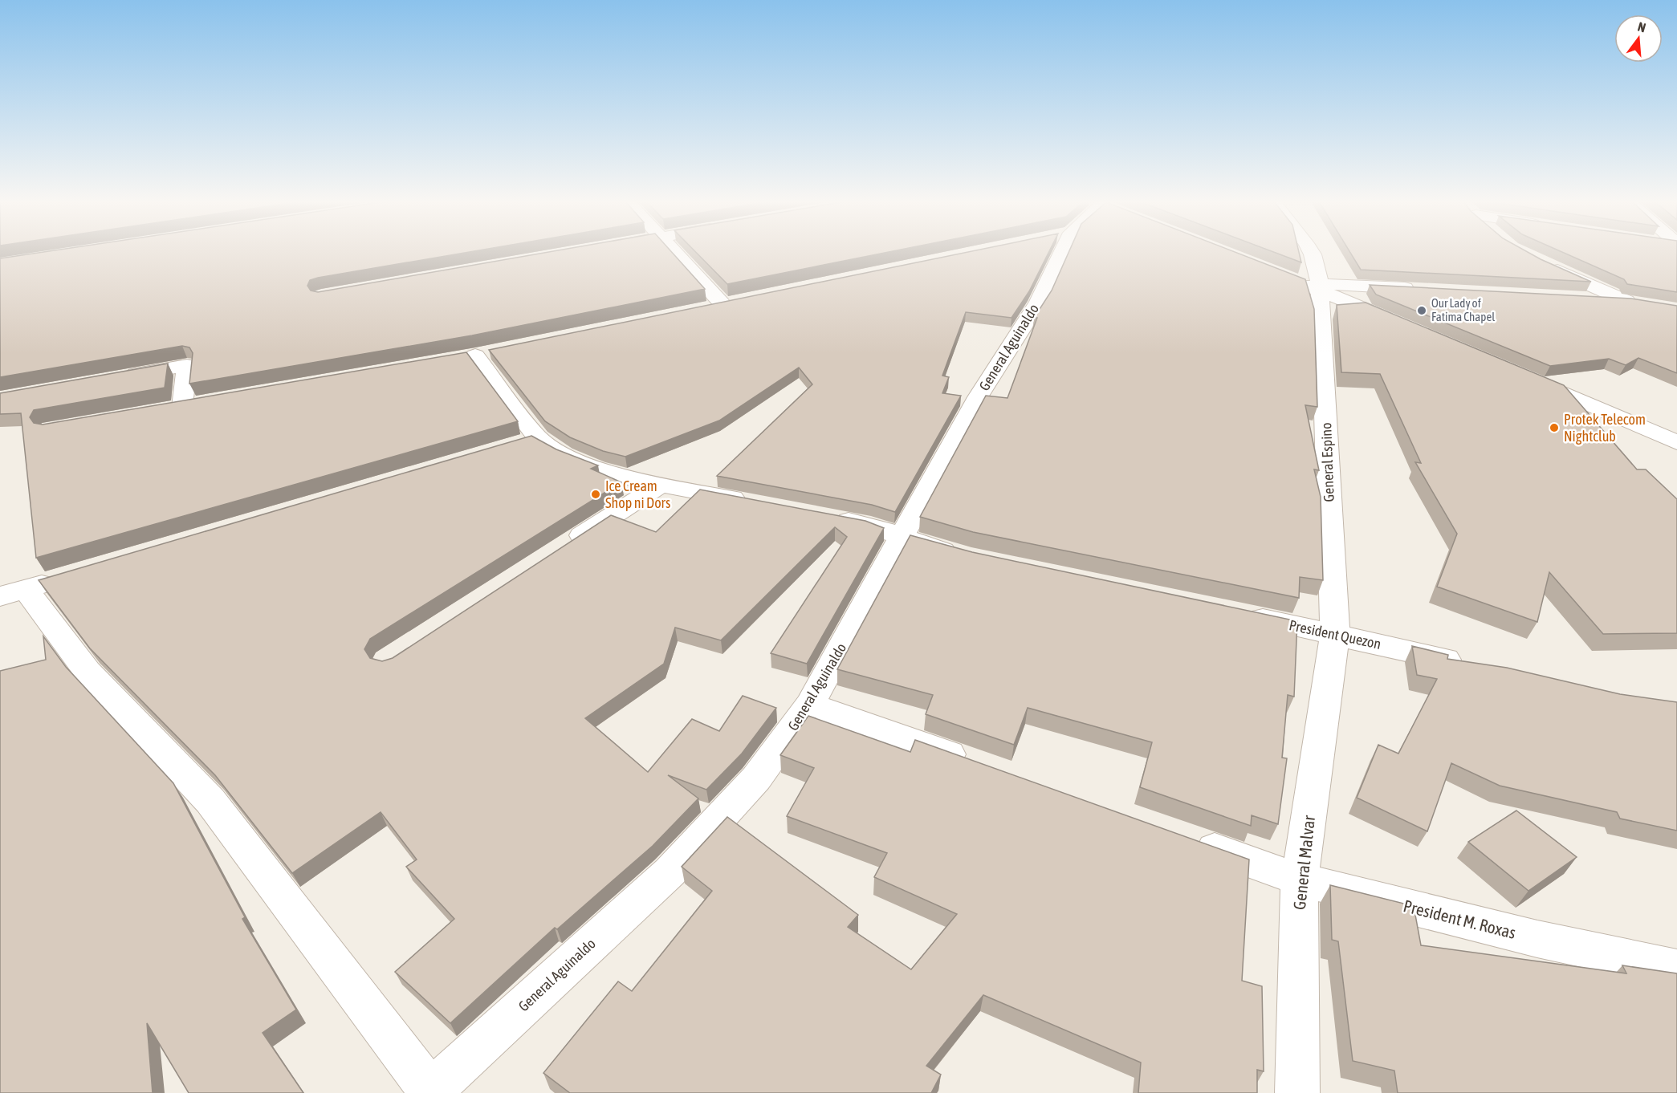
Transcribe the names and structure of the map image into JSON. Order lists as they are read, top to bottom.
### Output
{
  "streets": {
    "street": [
      "General Aguinaldo",
      "General Espino",
      "President Quezon",
      "General Malvar",
      "President M. Roxas"
    ]
  },
  "crossings": [
    ["General Espino", "President Quezon"],
    ["General Espino", "General Malvar"],
    ["President Quezon", "General Malvar"],
    ["General Malvar", "President M. Roxas"]
  ],
  "places": ["Our Lady of Fatima Chapel", "Protek Telecom Nightclub", "Ice Cream Shop ni Dors"],
  "north": "top"
}
